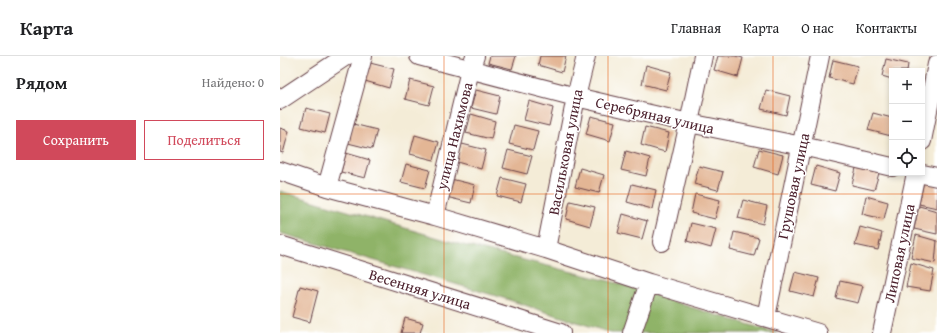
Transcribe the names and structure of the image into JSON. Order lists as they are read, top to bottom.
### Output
{
  "streets": {
    "street": [
      "Серебряная улица",
      "улица Нахимова",
      "Васильковая улица",
      "Грушовая улица",
      "Липовая улица",
      "Весенняя улица"
    ]
  },
  "crossings": [
    ["Серебряная улица", "улица Нахимова"],
    ["Серебряная улица", "Васильковая улица"],
    ["Серебряная улица", "Грушовая улица"]
  ],
  "page": {
    "header": "Карта",
    "nav": [
      "Главная",
      "Карта",
      "О нас",
      "Контакты"
    ],
    "heading": ["Рядом", "Найдено: 0"],
    "map_buttons": ["+", "−"],
    "buttons": ["Сохранить", "Поделиться"]
  }
}
